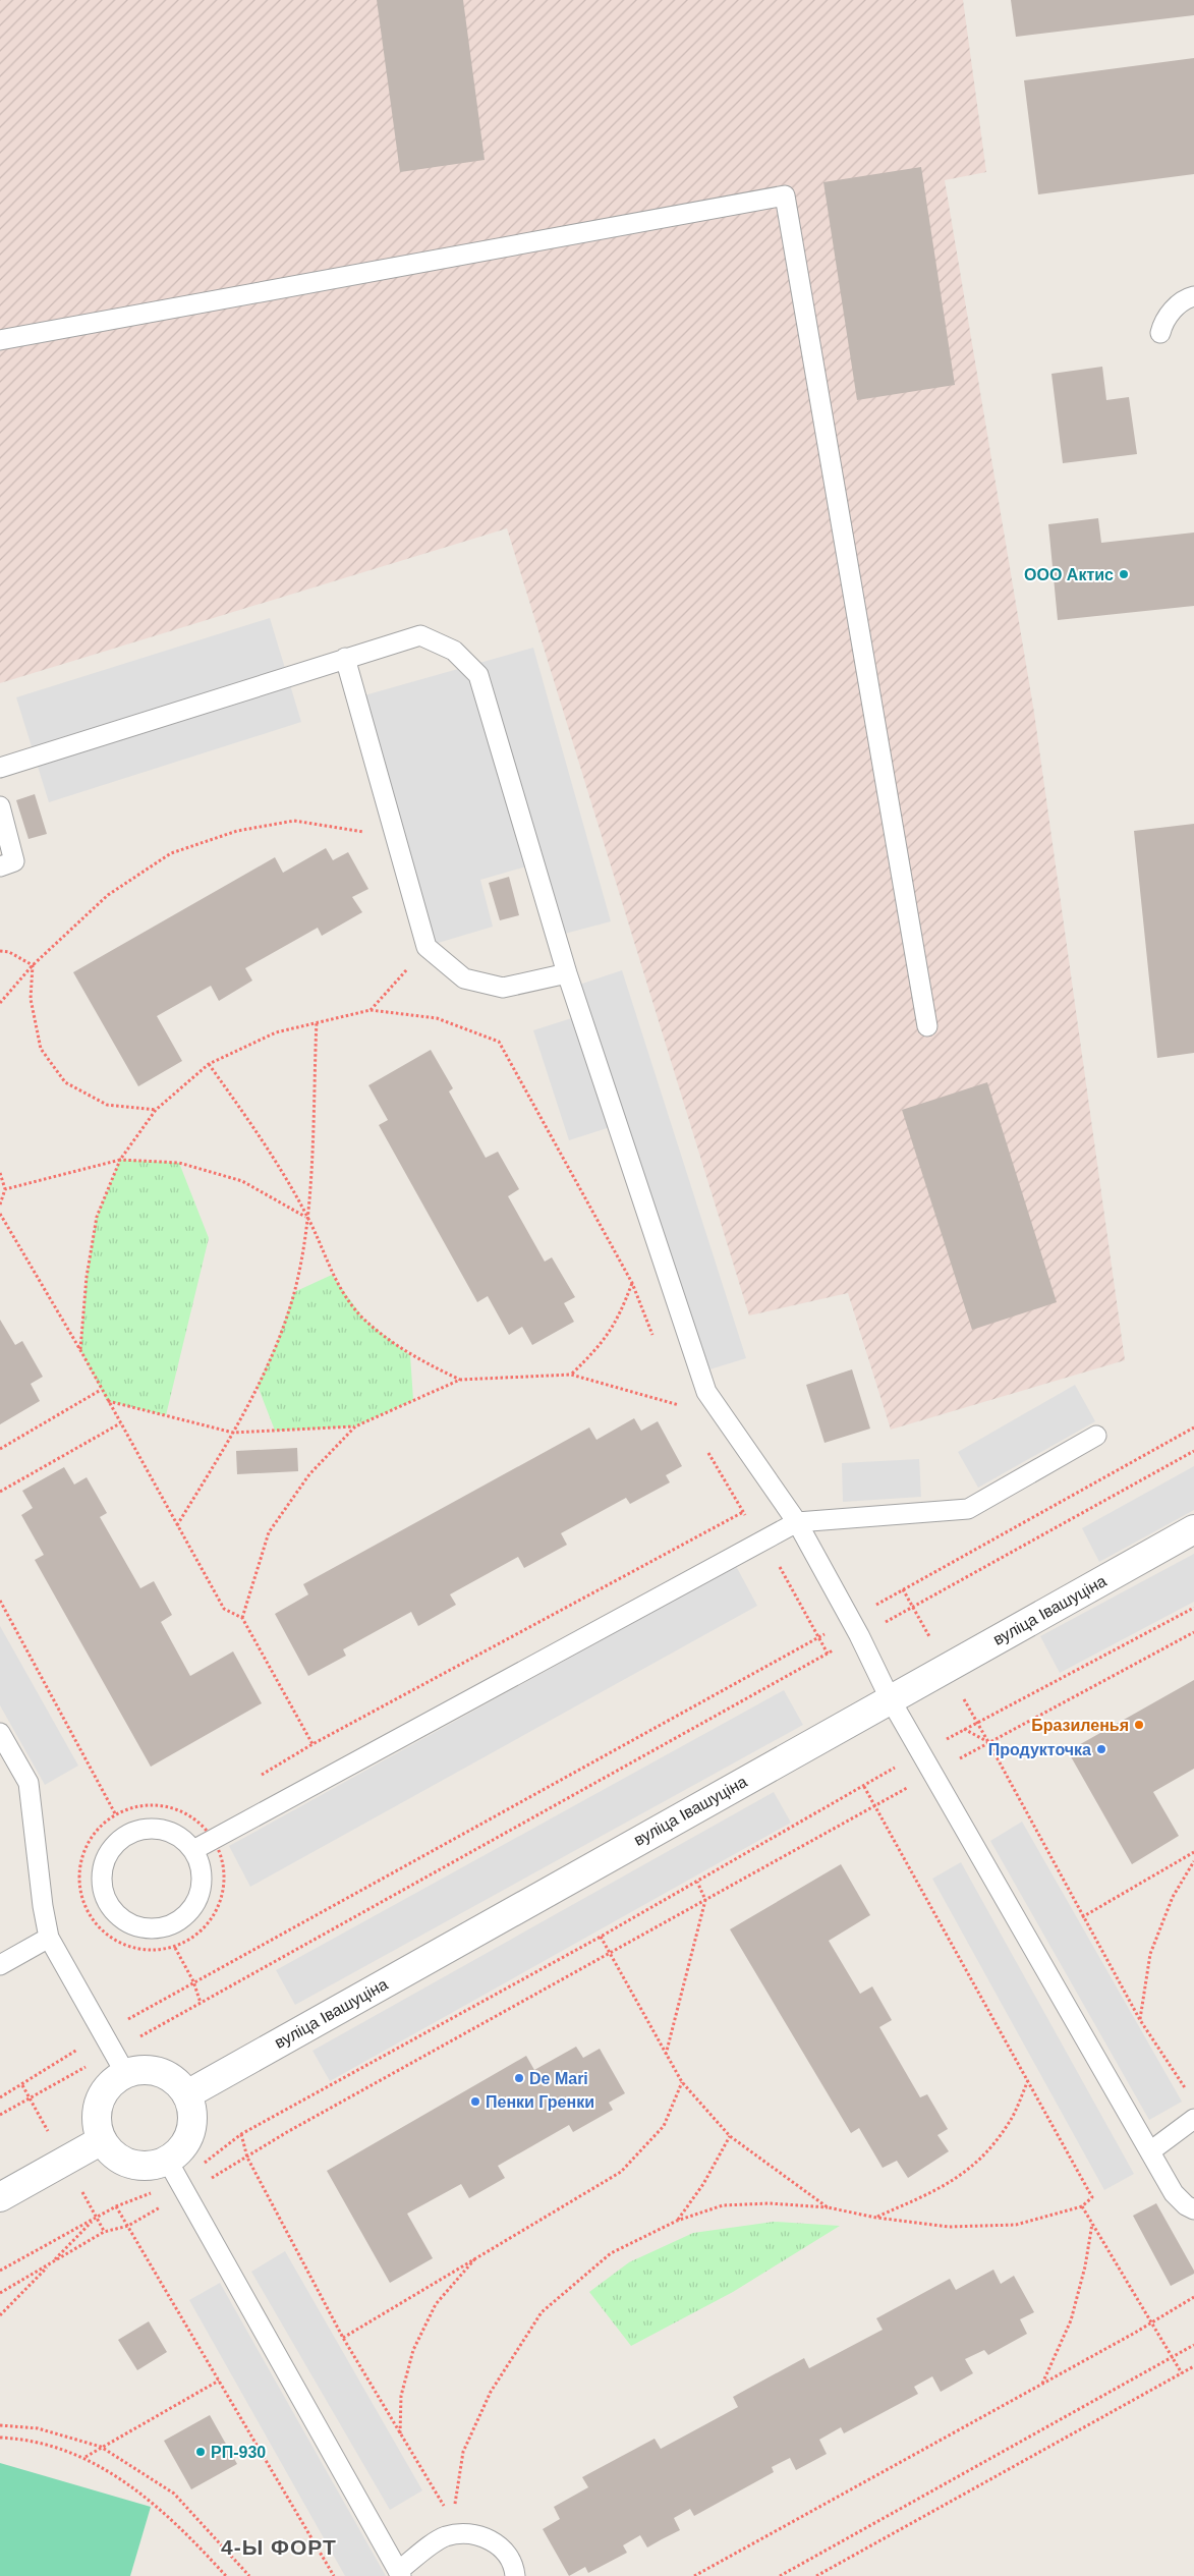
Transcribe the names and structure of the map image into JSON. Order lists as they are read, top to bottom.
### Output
{
  "streets": {
    "street": ["вуліца Івашуціна"]
  },
  "districts": ["4-Ы ФОРТ"],
  "places": [
    "ООО Актис",
    "Бразиленья",
    "Продукточка",
    "De Mari",
    "Пенки Гренки",
    "РП-930"
  ]
}
